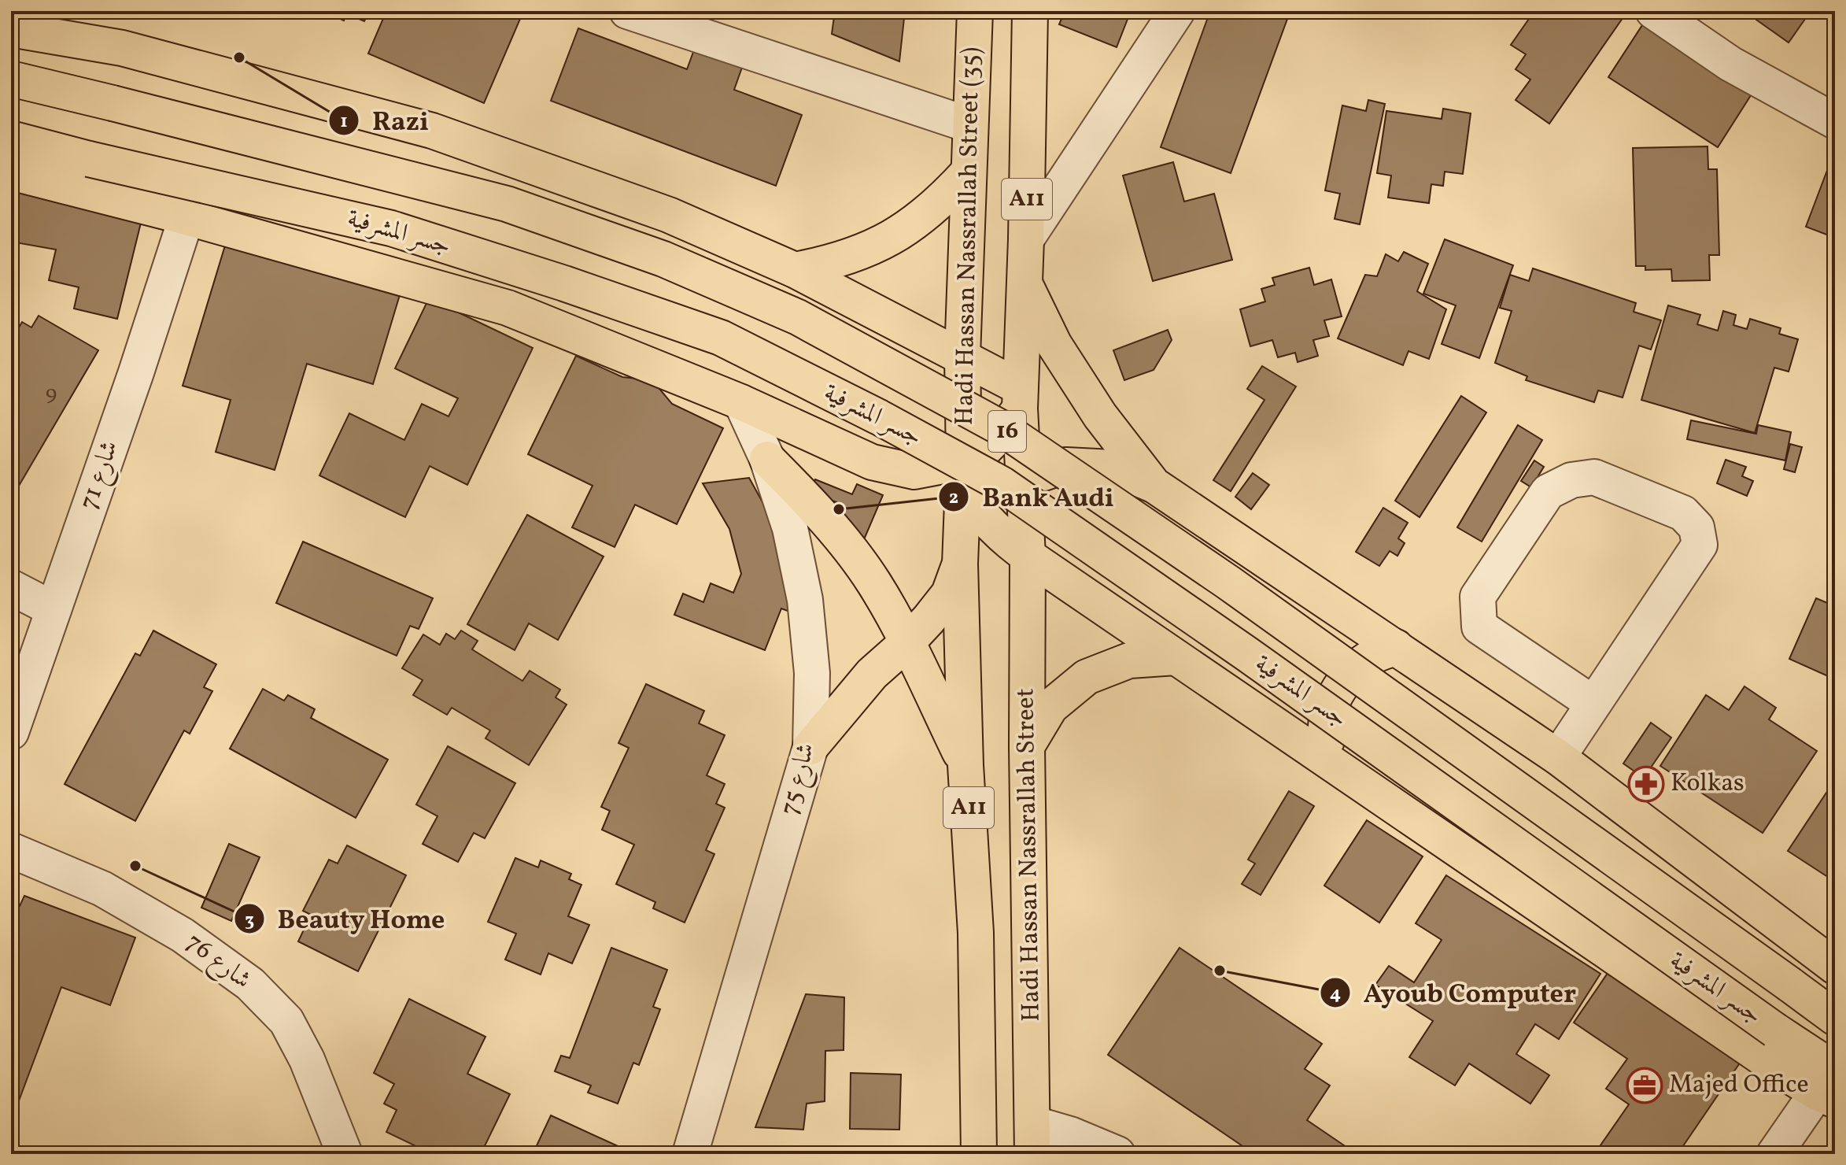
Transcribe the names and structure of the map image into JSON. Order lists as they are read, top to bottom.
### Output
{
  "streets": {
    "main road": [
      "A11",
      "جسر المشرفية",
      "Hadi Hassan Nassrallah Street (35)",
      "16",
      "Hadi Hassan Nassrallah Street"
    ],
    "street": ["شارع 71", "شارع 75", "شارع 76"]
  },
  "crossings": [
    ["A11", "Hadi Hassan Nassrallah Street (35)"],
    ["A11", "Hadi Hassan Nassrallah Street"]
  ],
  "places": {
    "other": [
      "Razi",
      "Bank Audi",
      "Beauty Home",
      "Ayoub Computer"
    ],
    "pharmacy": ["Kolkas"],
    "office": ["Majed Office"]
  },
  "house_numbers": ["9"]
}
